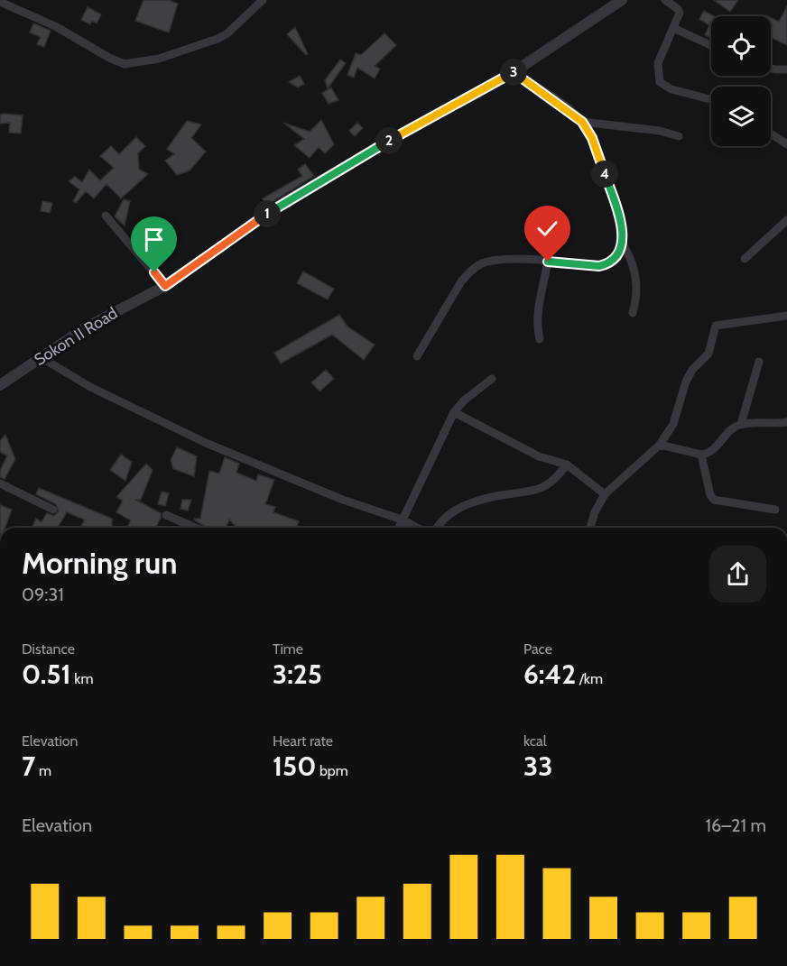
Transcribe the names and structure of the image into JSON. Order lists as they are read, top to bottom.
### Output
{
  "streets": {
    "street": ["Sokon II Road"]
  },
  "page": {
    "pins": [
      "3",
      "2",
      "4",
      "1"
    ],
    "heading": ["Morning run", "09:31"],
    "stats": [
      ["Distance", "0.51 km"],
      ["Time", "3:25"],
      ["Pace", "6:42 /km"],
      ["Elevation", "7 m"],
      ["Heart rate", "150 bpm"],
      ["kcal", "33"]
    ],
    "chart": ["Elevation", "16–21 m"]
  }
}
